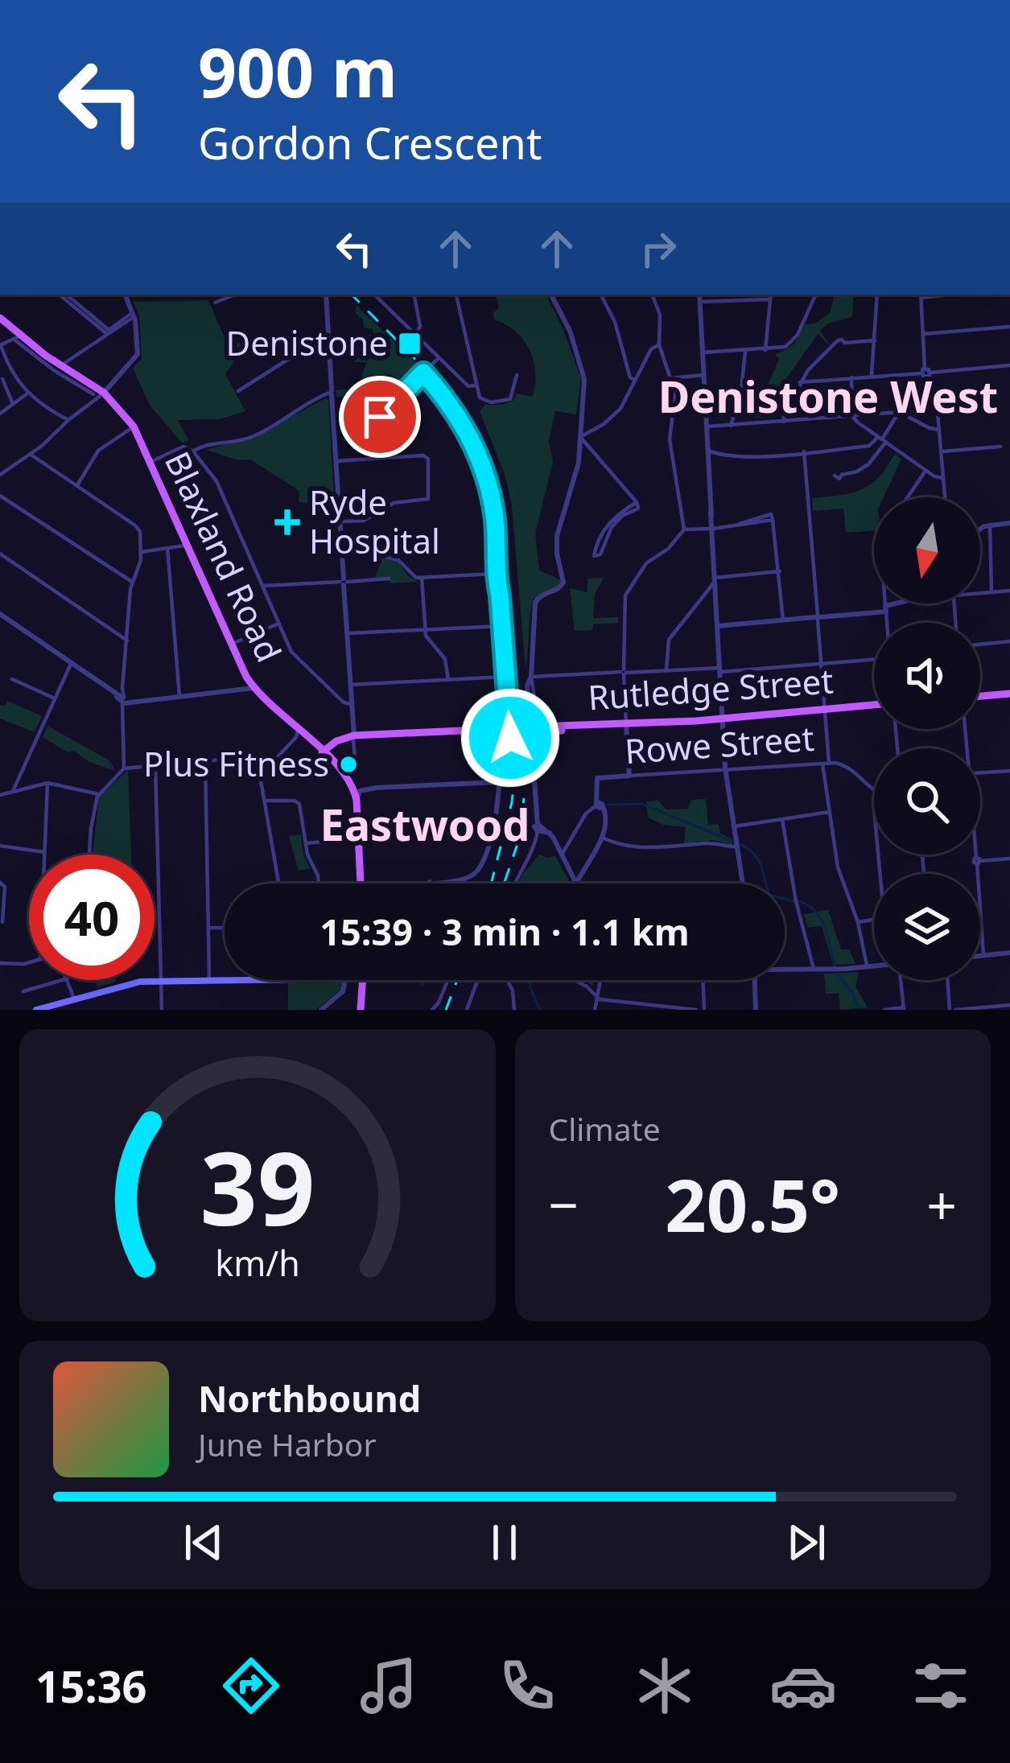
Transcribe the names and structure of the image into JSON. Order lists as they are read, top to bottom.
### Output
{
  "streets": {
    "main road": ["Blaxland Road", "Rutledge Street"],
    "street": ["Rowe Street"]
  },
  "districts": ["Denistone West", "Eastwood"],
  "places": {
    "transit": ["Denistone"],
    "health": ["Ryde Hospital"],
    "other": ["Plus Fitness"]
  },
  "north": "bottom",
  "page": {
    "turn": ["900 m", "Gordon Crescent"],
    "limit": "40",
    "trip": "15:39 · 3 min · 1.1 km",
    "tile": "Climate",
    "heat": ["−", "20.5°", "+"],
    "song": ["Northbound", "June Harbor"],
    "tabs": "15:36",
    "gauge": ["39", "km/h"]
  }
}
